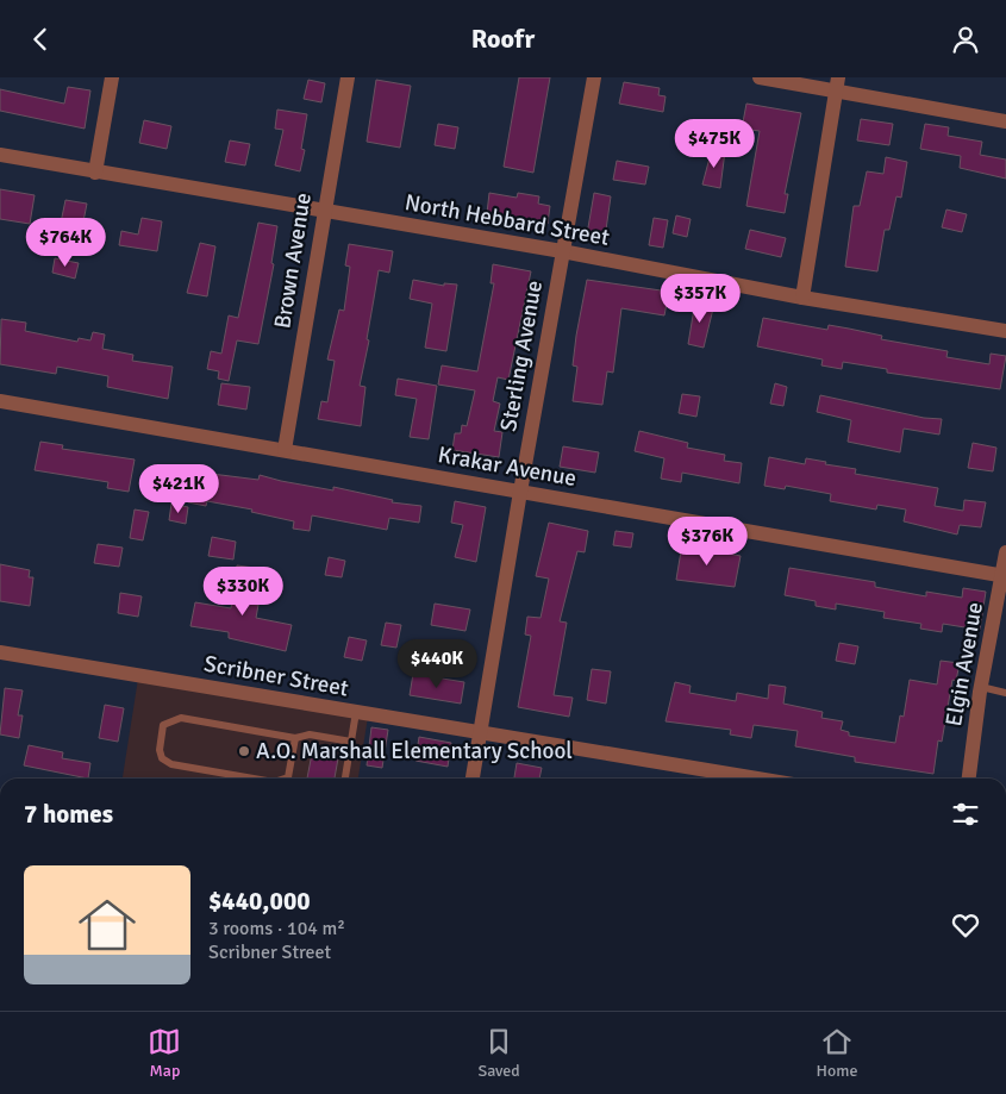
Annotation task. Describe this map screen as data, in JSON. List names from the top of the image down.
{
  "streets": {
    "street": [
      "North Hebbard Street",
      "Brown Avenue",
      "Sterling Avenue",
      "Krakar Avenue",
      "Elgin Avenue",
      "Scribner Street"
    ]
  },
  "crossings": [
    ["North Hebbard Street", "Brown Avenue"],
    ["North Hebbard Street", "Sterling Avenue"],
    ["Brown Avenue", "Krakar Avenue"],
    ["Sterling Avenue", "Krakar Avenue"],
    ["Sterling Avenue", "Scribner Street"],
    ["Krakar Avenue", "Elgin Avenue"]
  ],
  "places": ["A.O. Marshall Elementary School"],
  "page": {
    "header": "Roofr",
    "price": [
      "$475K",
      "$764K",
      "$357K",
      "$421K",
      "$376K",
      "$330K",
      "$440K"
    ],
    "heading": "7 homes",
    "list": [
      {
        "name": "$440,000",
        "note": "3 rooms · 104 m² · Scribner Street"
      }
    ],
    "tabs": ["Map", "Saved", "Home"]
  }
}
